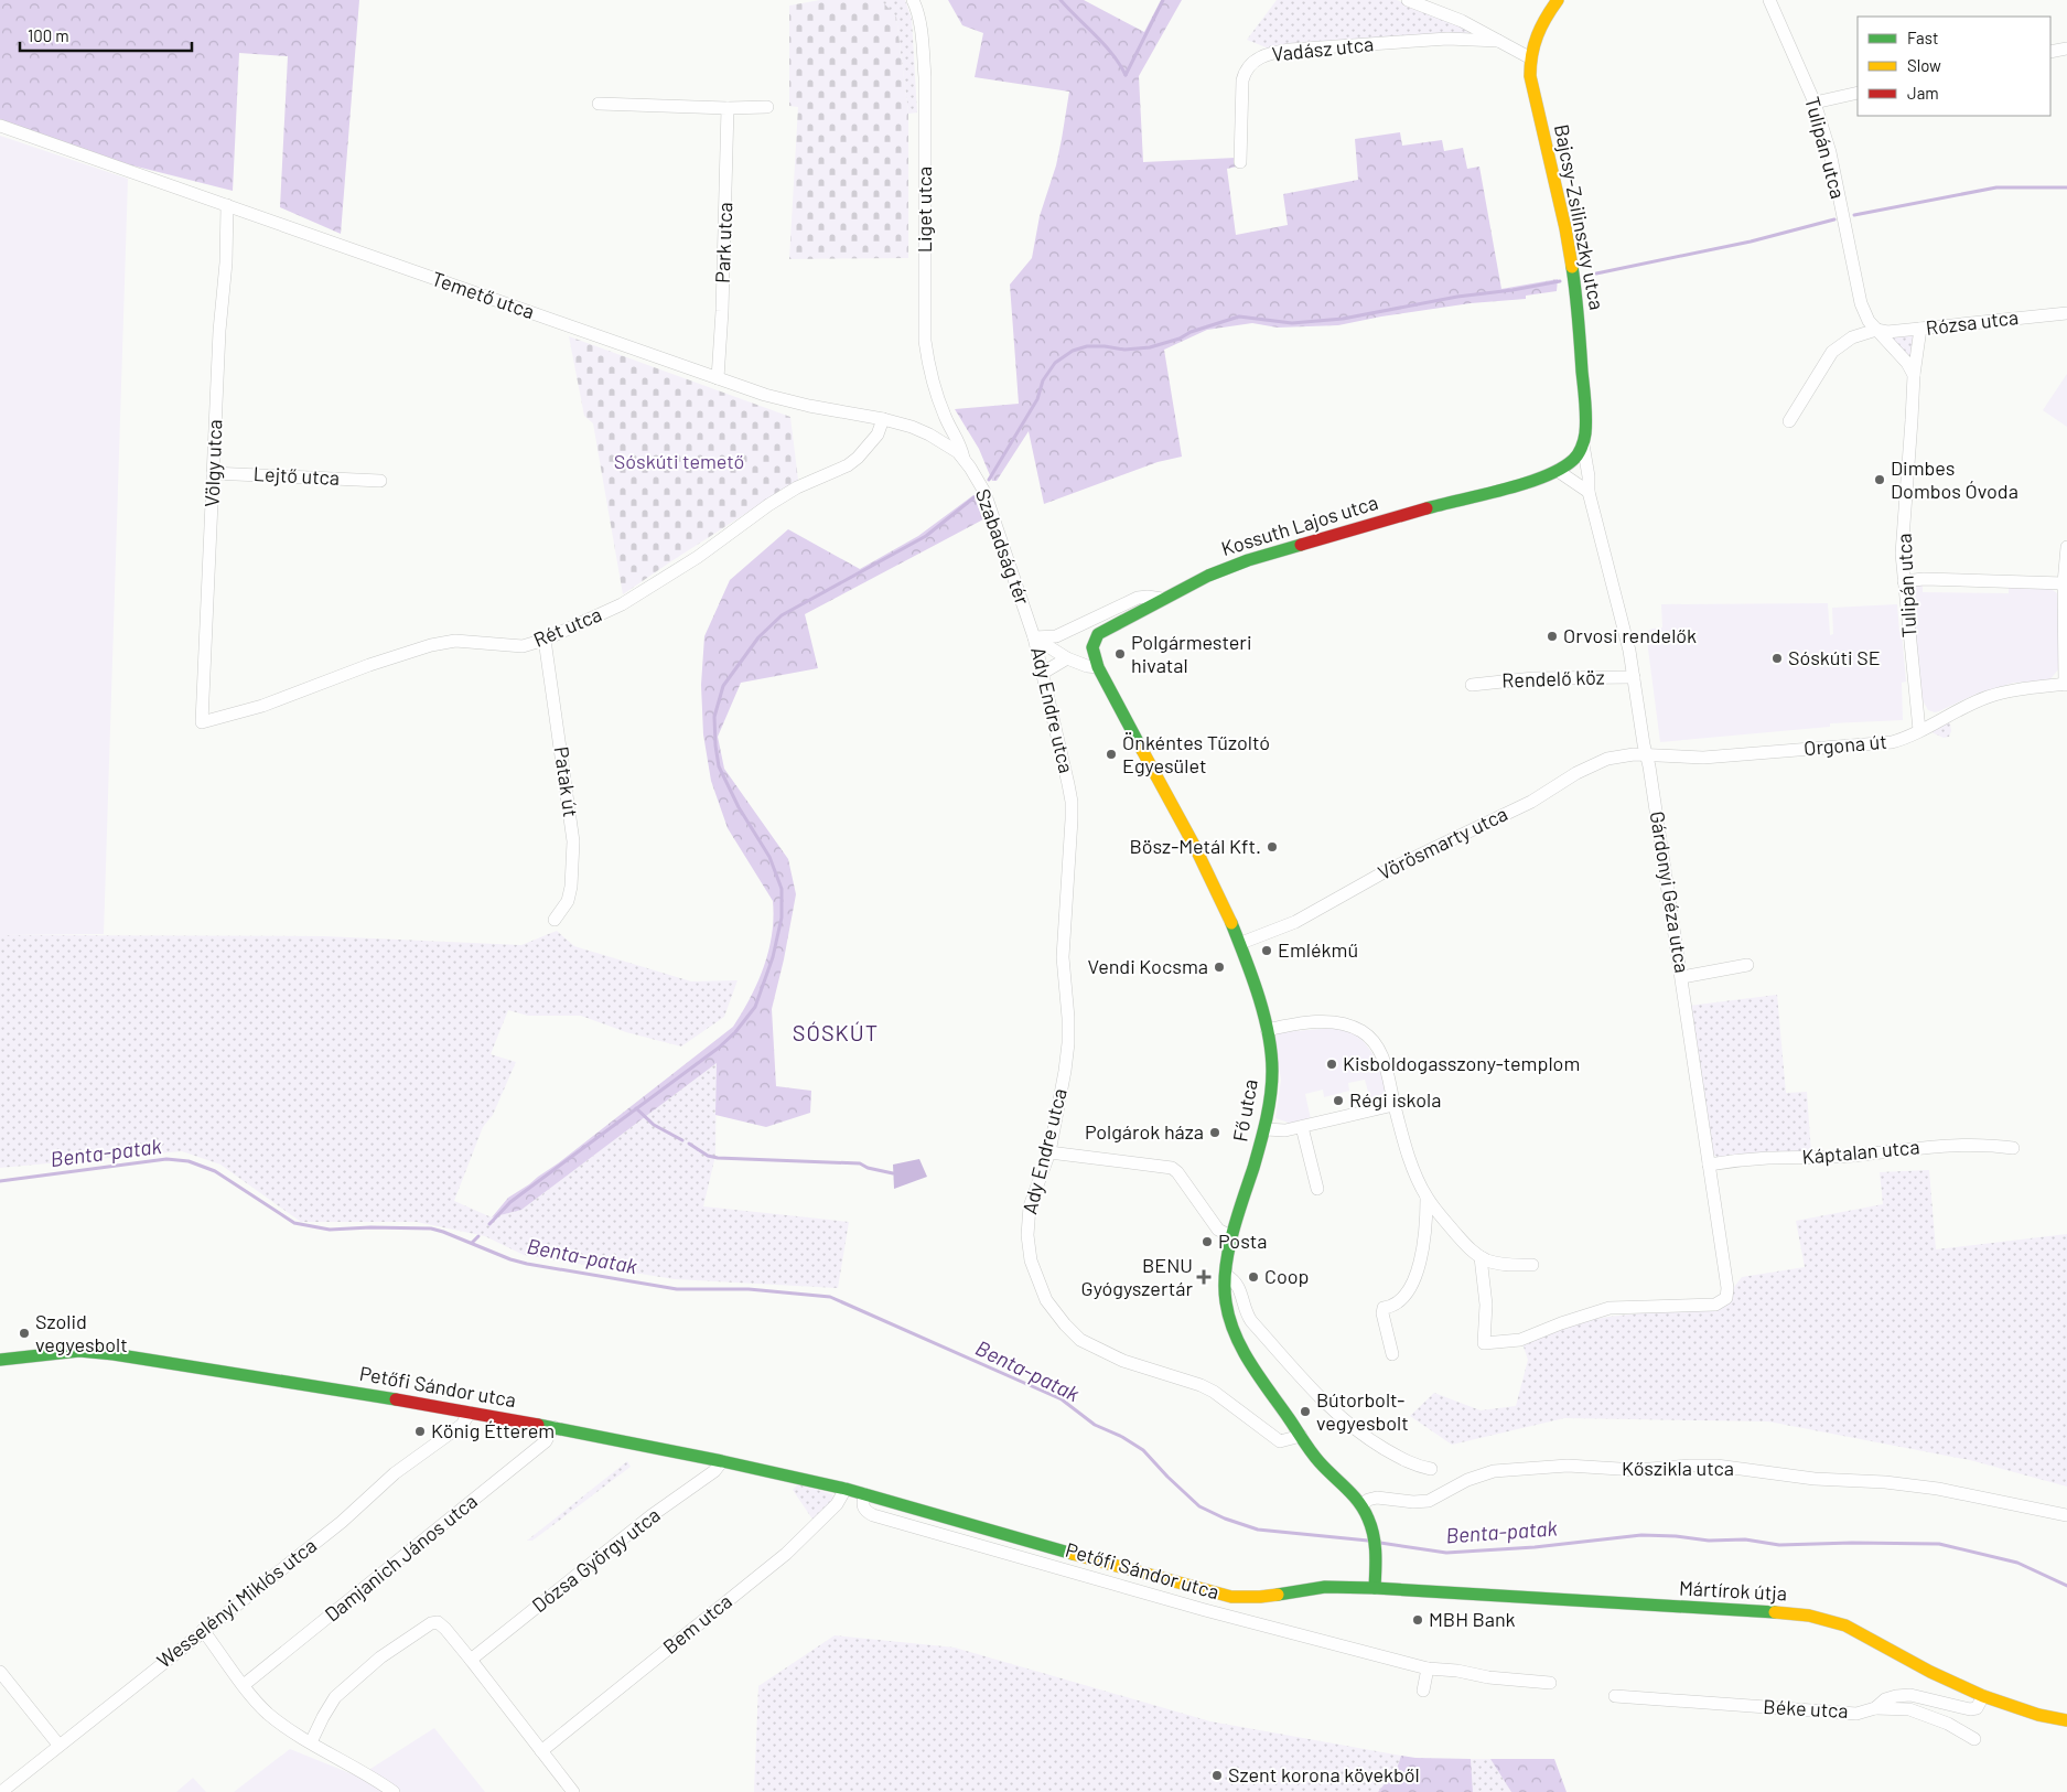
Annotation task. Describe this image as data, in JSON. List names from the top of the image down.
{
  "streets": {
    "main road": [
      "Bajcsy-Zsilinszky utca",
      "Kossuth Lajos utca",
      "Fő utca",
      "Petőfi Sándor utca",
      "Mártírok útja"
    ],
    "street": [
      "Vadász utca",
      "Tulipán utca",
      "Liget utca",
      "Park utca",
      "Temető utca",
      "Rózsa utca",
      "Völgy utca",
      "Lejtő utca",
      "Szabadság tér",
      "Rét utca",
      "Rendelő köz",
      "Ady Endre utca",
      "Orgona út",
      "Patak út",
      "Vörösmarty utca",
      "Gárdonyi Géza utca",
      "Káptalan utca",
      "Kőszikla utca",
      "Damjanich János utca",
      "Dózsa György utca",
      "Wesselényi Miklós utca",
      "Bem utca",
      "Béke utca"
    ]
  },
  "crossings": [
    ["Vadász utca", "Bajcsy-Zsilinszky utca"],
    ["Tulipán utca", "Rózsa utca"],
    ["Tulipán utca", "Orgona út"],
    ["Liget utca", "Temető utca"],
    ["Liget utca", "Szabadság tér"],
    ["Bajcsy-Zsilinszky utca", "Gárdonyi Géza utca"],
    ["Park utca", "Temető utca"],
    ["Temető utca", "Völgy utca"],
    ["Temető utca", "Szabadság tér"],
    ["Temető utca", "Rét utca"],
    ["Völgy utca", "Lejtő utca"],
    ["Völgy utca", "Rét utca"],
    ["Kossuth Lajos utca", "Fő utca"],
    ["Szabadság tér", "Ady Endre utca"],
    ["Rét utca", "Patak út"],
    ["Rendelő köz", "Gárdonyi Géza utca"],
    ["Ady Endre utca", "Fő utca"],
    ["Orgona út", "Vörösmarty utca"],
    ["Orgona út", "Gárdonyi Géza utca"],
    ["Vörösmarty utca", "Gárdonyi Géza utca"],
    ["Vörösmarty utca", "Fő utca"],
    ["Gárdonyi Géza utca", "Káptalan utca"],
    ["Fő utca", "Kőszikla utca"],
    ["Petőfi Sándor utca", "Damjanich János utca"],
    ["Petőfi Sándor utca", "Dózsa György utca"],
    ["Petőfi Sándor utca", "Mártírok útja"],
    ["Petőfi Sándor utca", "Wesselényi Miklós utca"],
    ["Petőfi Sándor utca", "Bem utca"],
    ["Mártírok útja", "Béke utca"]
  ],
  "districts": ["SÓSKÚT"],
  "water": ["Benta-patak"],
  "parks": ["Sóskúti temető"],
  "places": {
    "other": [
      "Dimbes Dombos Óvoda",
      "Orvosi rendelők",
      "Polgármesteri hivatal",
      "Sóskúti SE",
      "Önkéntes Tűzoltó Egyesület",
      "Bösz-Metál Kft.",
      "Emlékmű",
      "Vendi Kocsma",
      "Kisboldogasszony-templom",
      "Régi iskola",
      "Polgárok háza",
      "Posta",
      "Coop",
      "Szolid vegyesbolt",
      "Bútorbolt- vegyesbolt",
      "König Étterem",
      "MBH Bank",
      "Szent korona kövekből"
    ],
    "health": ["BENU Gyógyszertár"]
  },
  "legend": ["Fast", "Slow", "Jam"],
  "scale_bar": "100 m"
}
